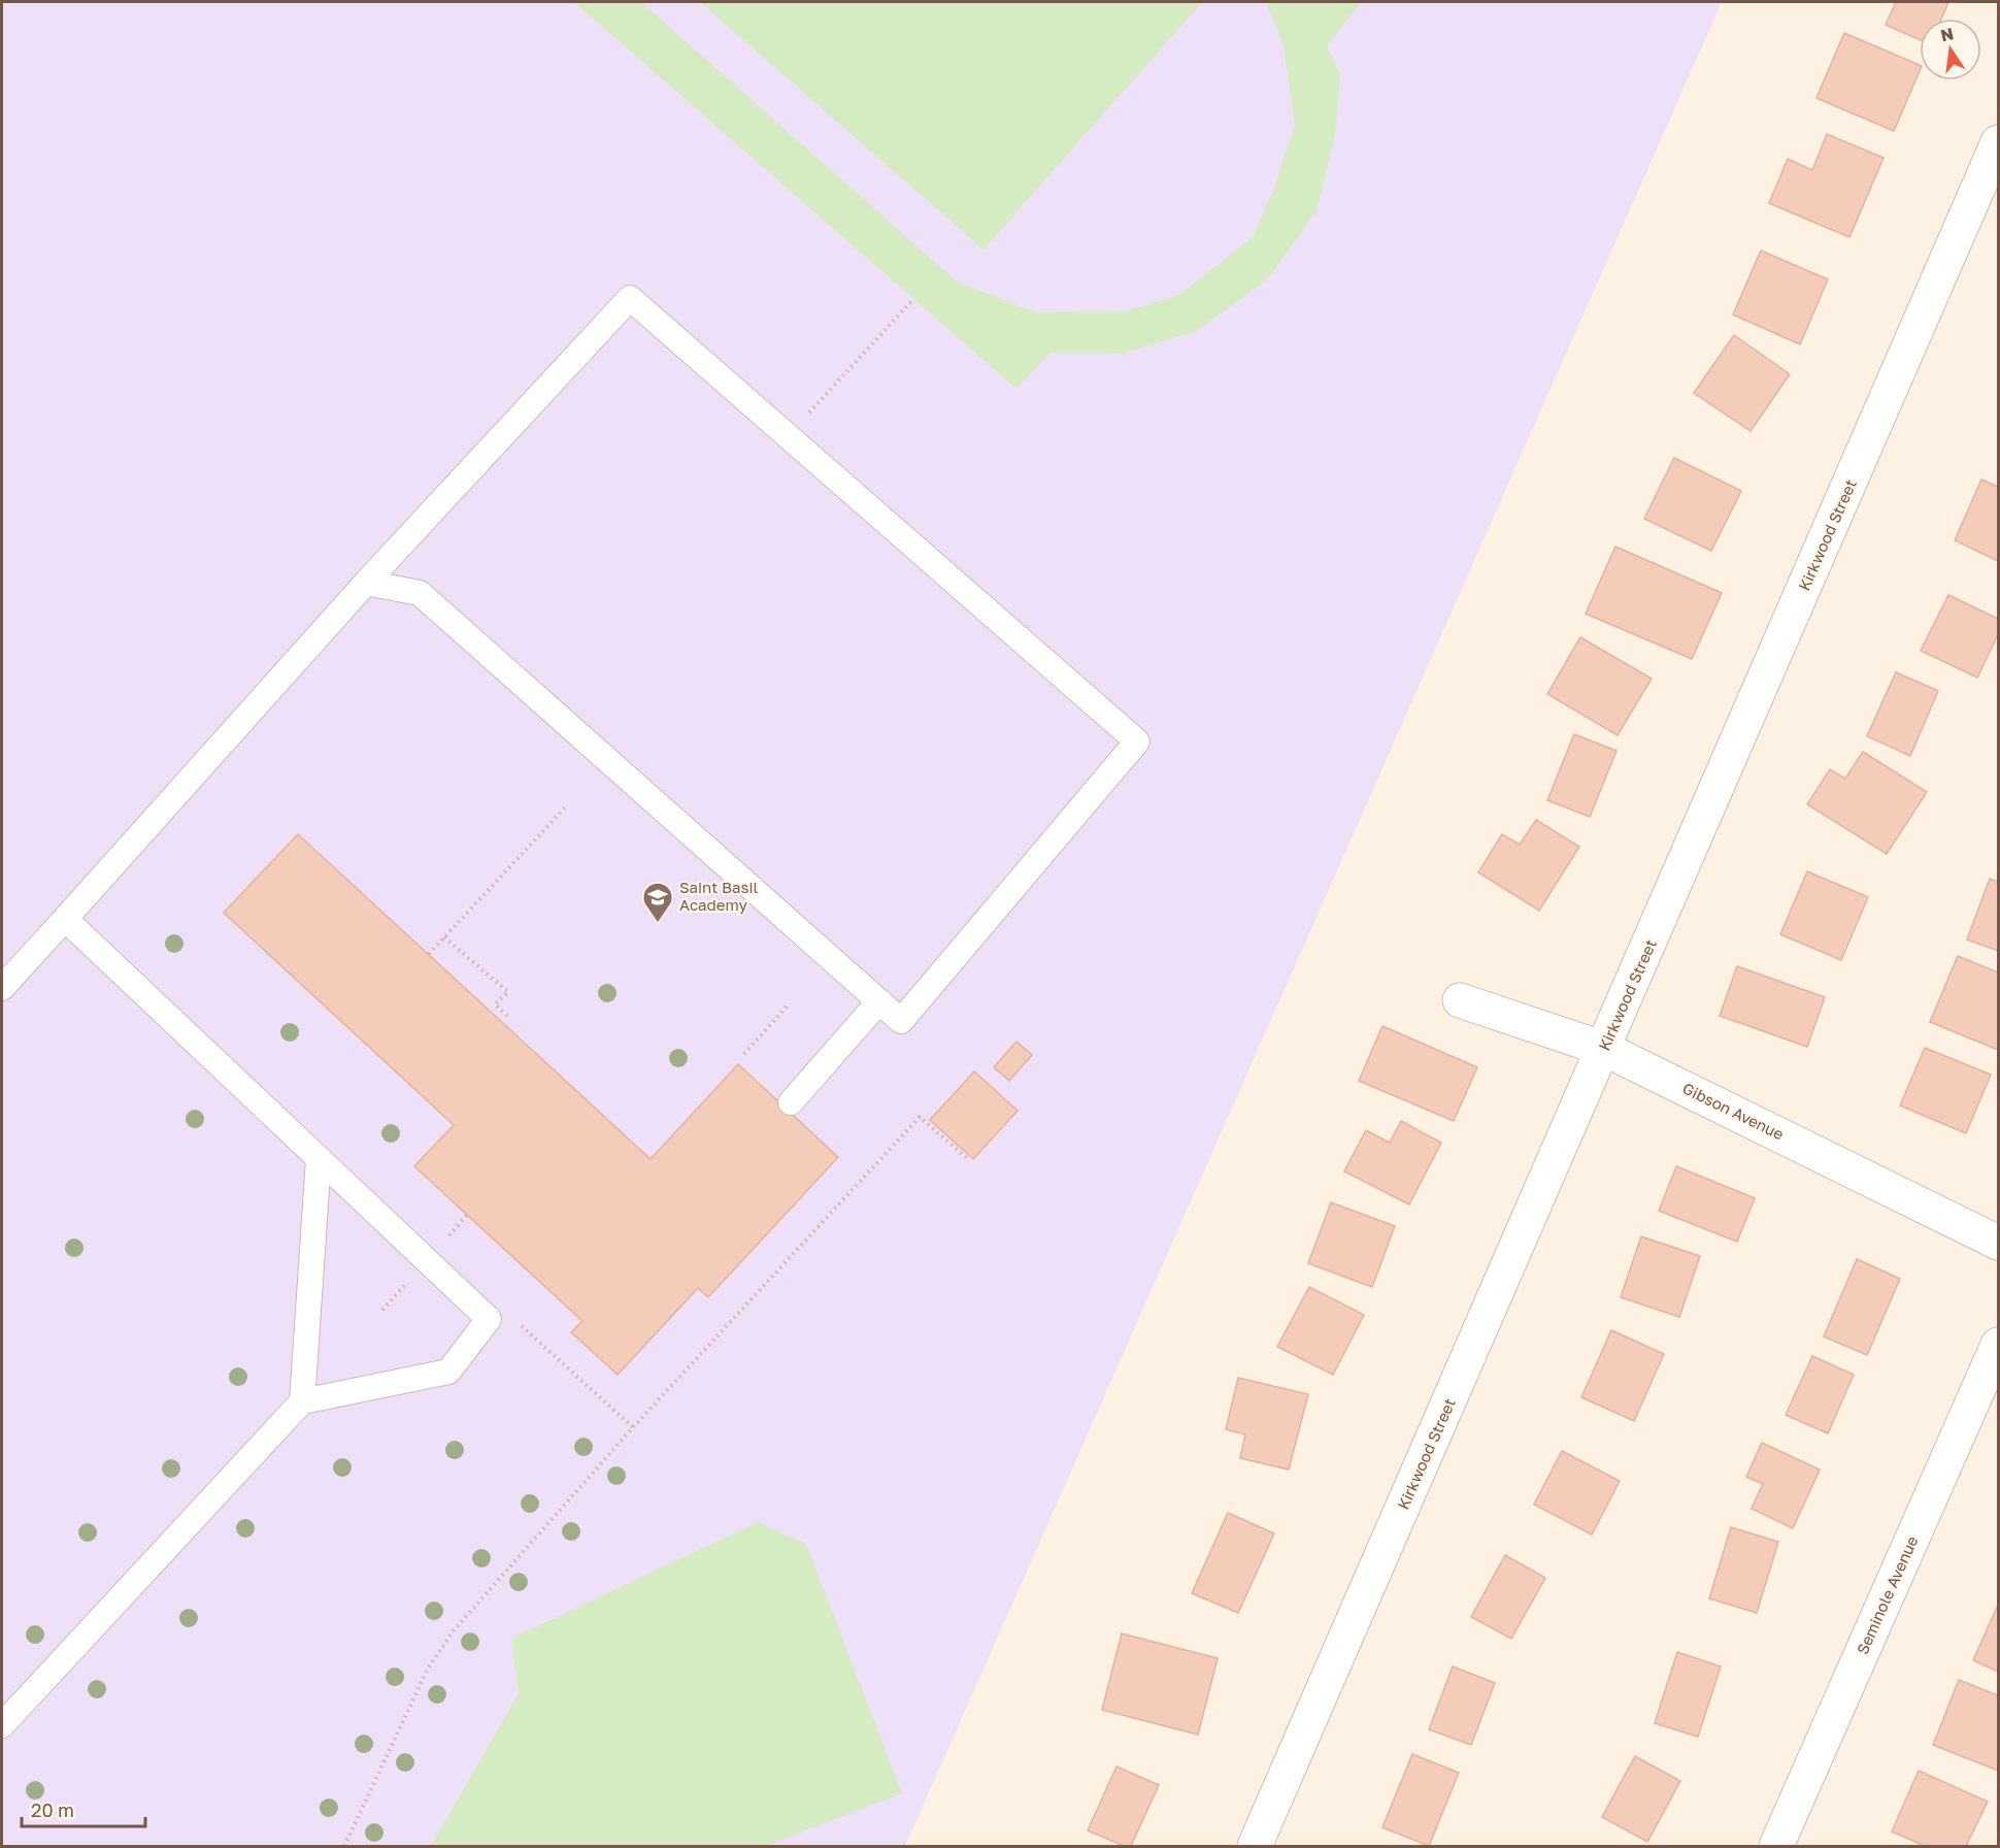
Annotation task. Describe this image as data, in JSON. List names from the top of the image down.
{
  "streets": {
    "street": ["Kirkwood Street", "Gibson Avenue", "Seminole Avenue"]
  },
  "crossings": [
    ["Kirkwood Street", "Gibson Avenue"]
  ],
  "places": {
    "school or university": ["Saint Basil Academy"]
  },
  "scale_bar": "20 m",
  "north": "top"
}
